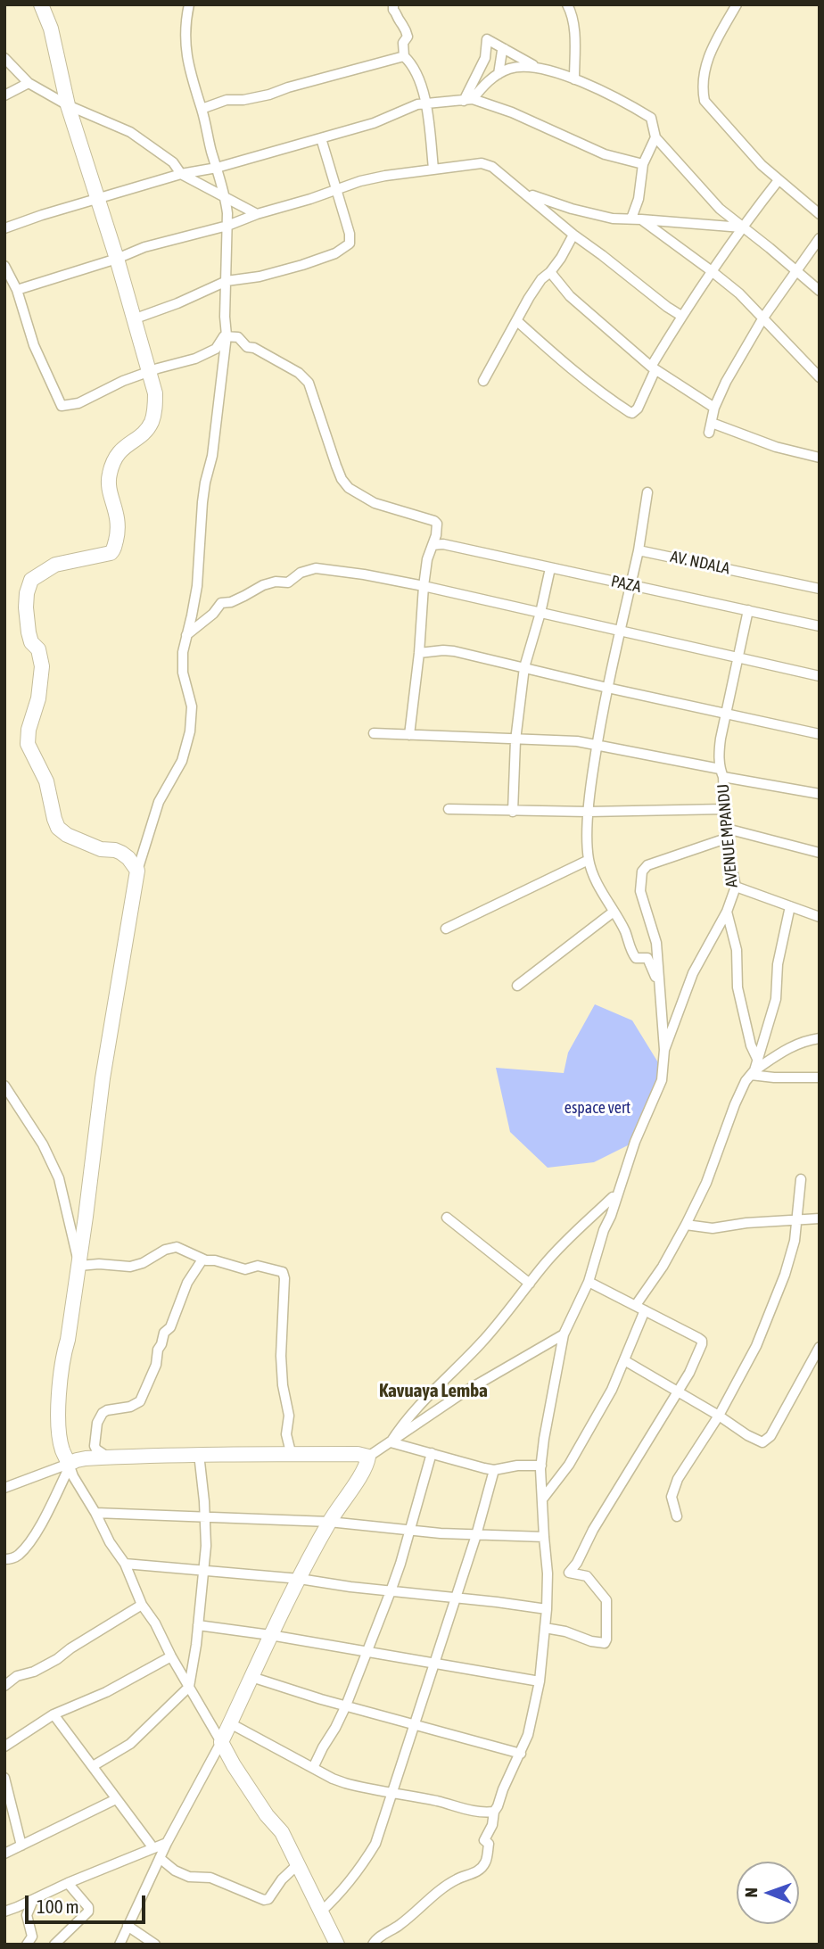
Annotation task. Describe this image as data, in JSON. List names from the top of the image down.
{
  "streets": {
    "street": ["AV. NDALA", "PAZA", "AVENUE MPANDU"]
  },
  "crossings": [
    ["PAZA", "AVENUE MPANDU"]
  ],
  "districts": ["Kavuaya Lemba"],
  "parks": ["espace vert"],
  "scale_bar": "100 m",
  "north": "left"
}
